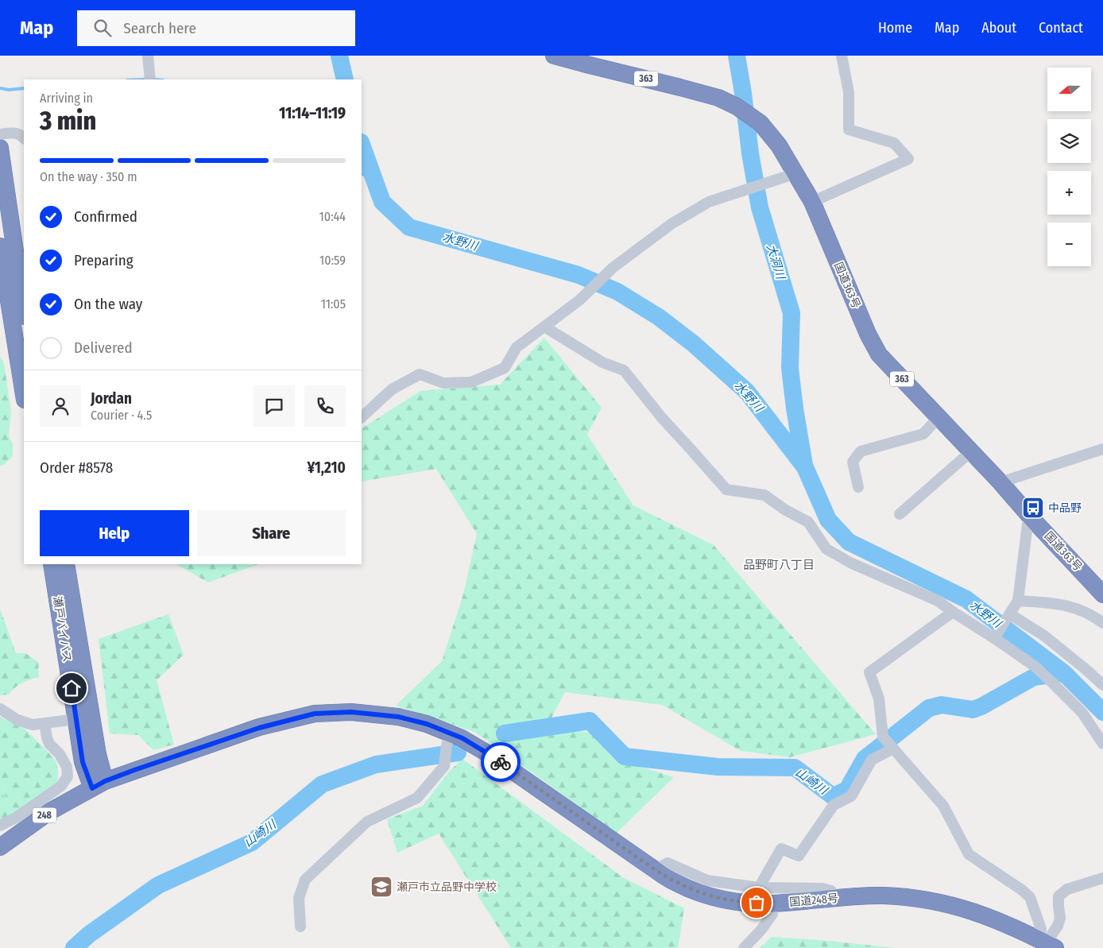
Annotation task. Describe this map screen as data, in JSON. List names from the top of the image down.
{
  "streets": {
    "highway": [
      "363",
      "国道363号",
      "瀬戸バイパス",
      "248",
      "国道248号"
    ]
  },
  "crossings": [
    ["瀬戸バイパス", "国道248号"]
  ],
  "districts": ["品野町八丁目"],
  "water": ["水野川", "大洞川", "山崎川"],
  "places": {
    "bus stop": ["中品野"],
    "school or university": ["瀬戸市立品野中学校"]
  },
  "north": "left",
  "page": {
    "header": "Map",
    "search": "Search here",
    "nav": [
      "Home",
      "Map",
      "About",
      "Contact"
    ],
    "map_buttons": ["+", "−"],
    "heading": ["3 min", "Arriving in", "11:14–11:19"],
    "panel": [
      "Jordan",
      "Courier · 4.5",
      "Order #8578",
      "¥1,210"
    ],
    "bar": "On the way · 350 m",
    "list": [
      ["Confirmed", "10:44"],
      ["Preparing", "10:59"],
      ["On the way", "11:05"],
      "Delivered"
    ],
    "buttons": ["Help", "Share"]
  }
}
